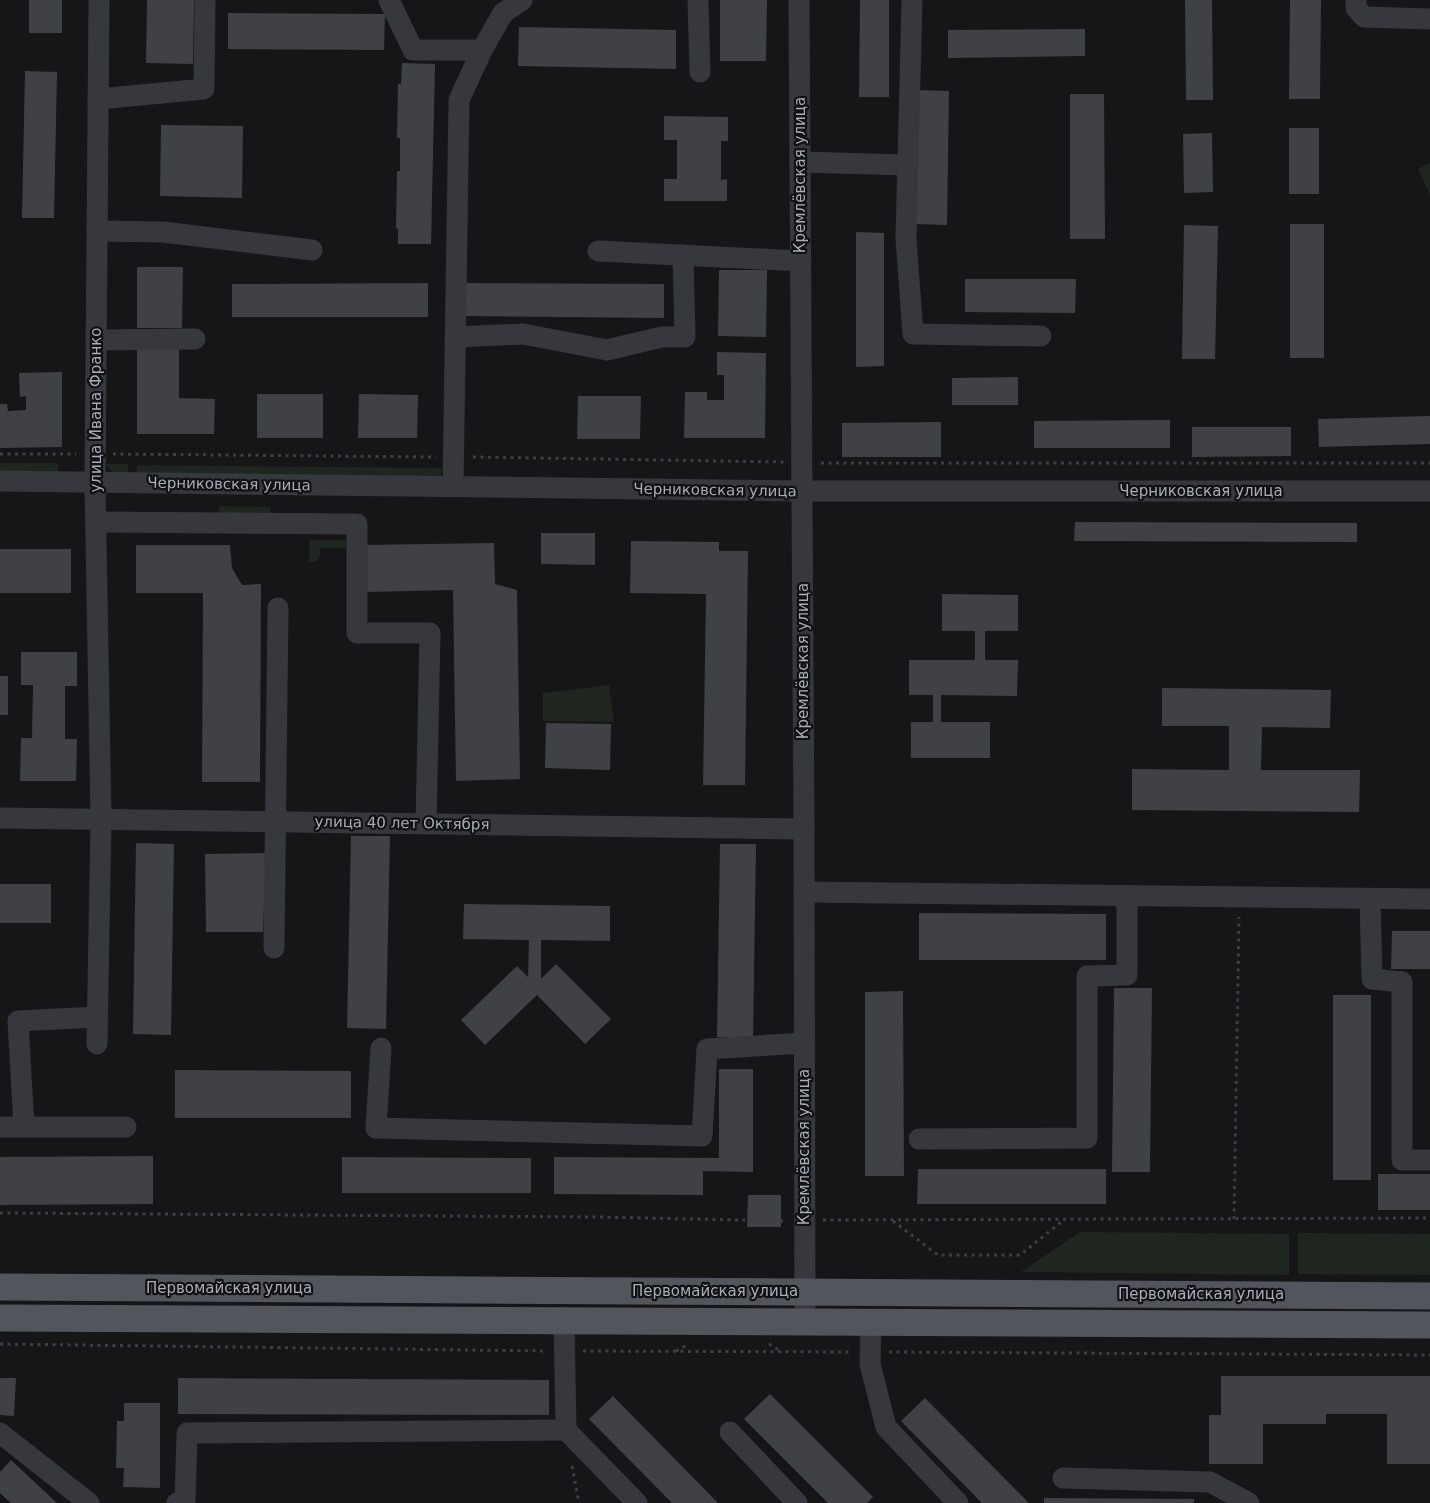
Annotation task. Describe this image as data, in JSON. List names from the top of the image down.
{
  "streets": {
    "main road": ["Первомайская улица"],
    "street": [
      "Кремлёвская улица",
      "улица Ивана Франко",
      "Черниковская улица",
      "улица 40 лет Октября"
    ]
  },
  "crossings": [
    ["Кремлёвская улица", "Черниковская улица"],
    ["Кремлёвская улица", "улица 40 лет Октября"],
    ["Кремлёвская улица", "Первомайская улица"],
    ["улица Ивана Франко", "Черниковская улица"],
    ["улица Ивана Франко", "улица 40 лет Октября"]
  ]
}
